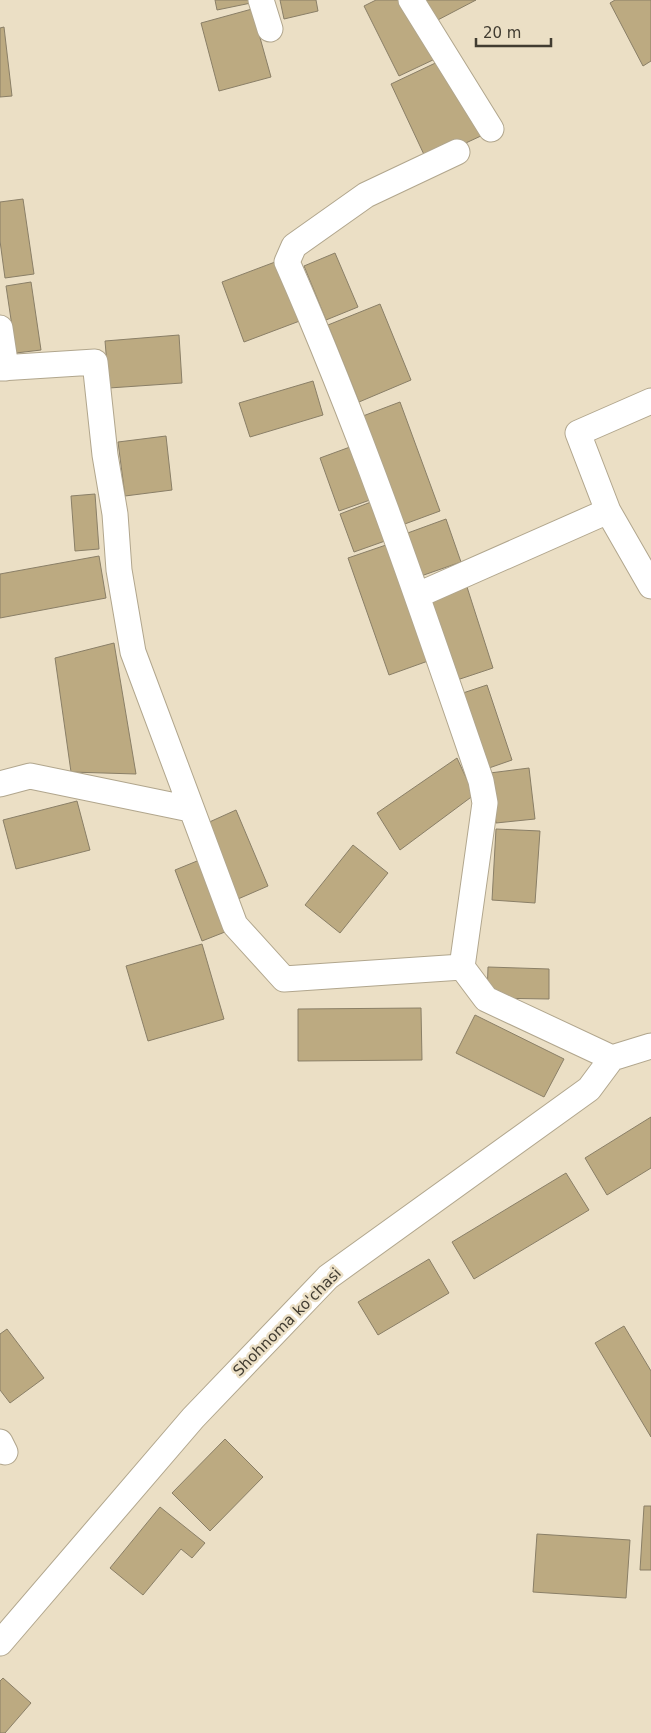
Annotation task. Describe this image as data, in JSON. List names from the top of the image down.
{
  "streets": {
    "street": ["Shohnoma ko'chasi"]
  },
  "scale_bar": "20 m"
}
